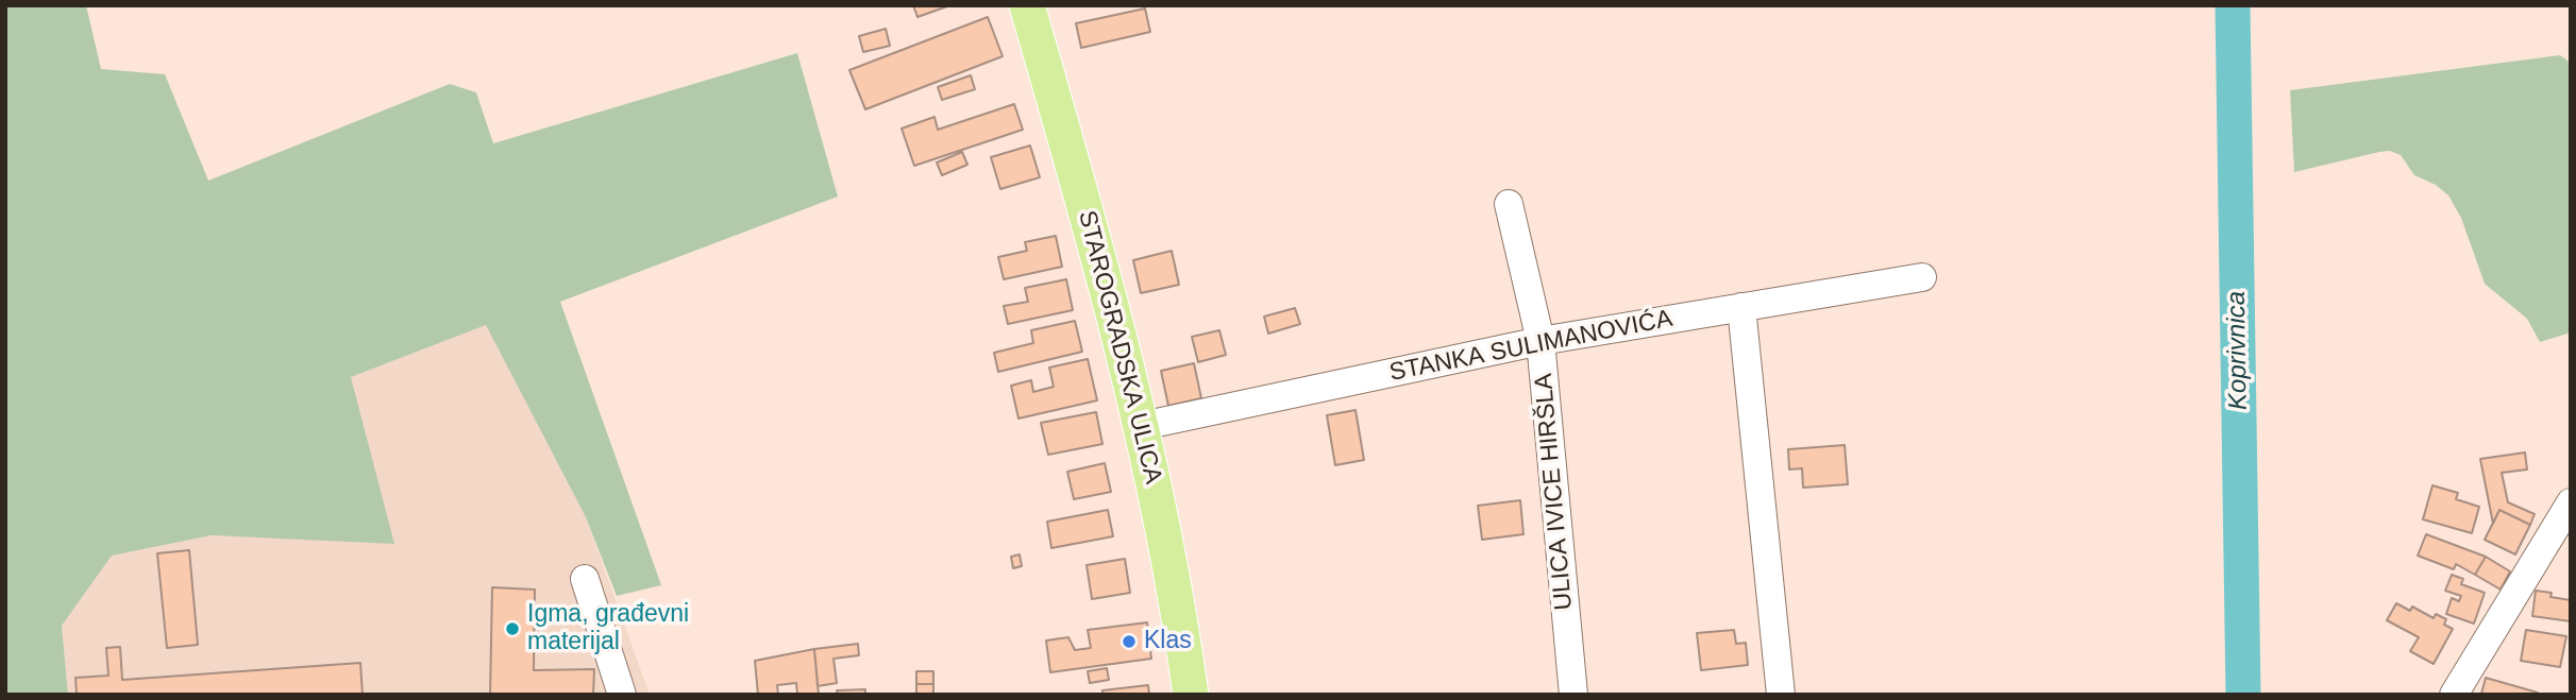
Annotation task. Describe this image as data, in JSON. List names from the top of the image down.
{
  "streets": {
    "main road": ["STAROGRADSKA ULICA"],
    "street": ["STANKA SULIMANOVIĆA", "ULICA IVICE HIRŠLA"]
  },
  "crossings": [
    ["STANKA SULIMANOVIĆA", "STAROGRADSKA ULICA"],
    ["STANKA SULIMANOVIĆA", "ULICA IVICE HIRŠLA"]
  ],
  "water": ["Koprivnica"],
  "places": ["Igma, građevni materijal", "Klas"]
}
